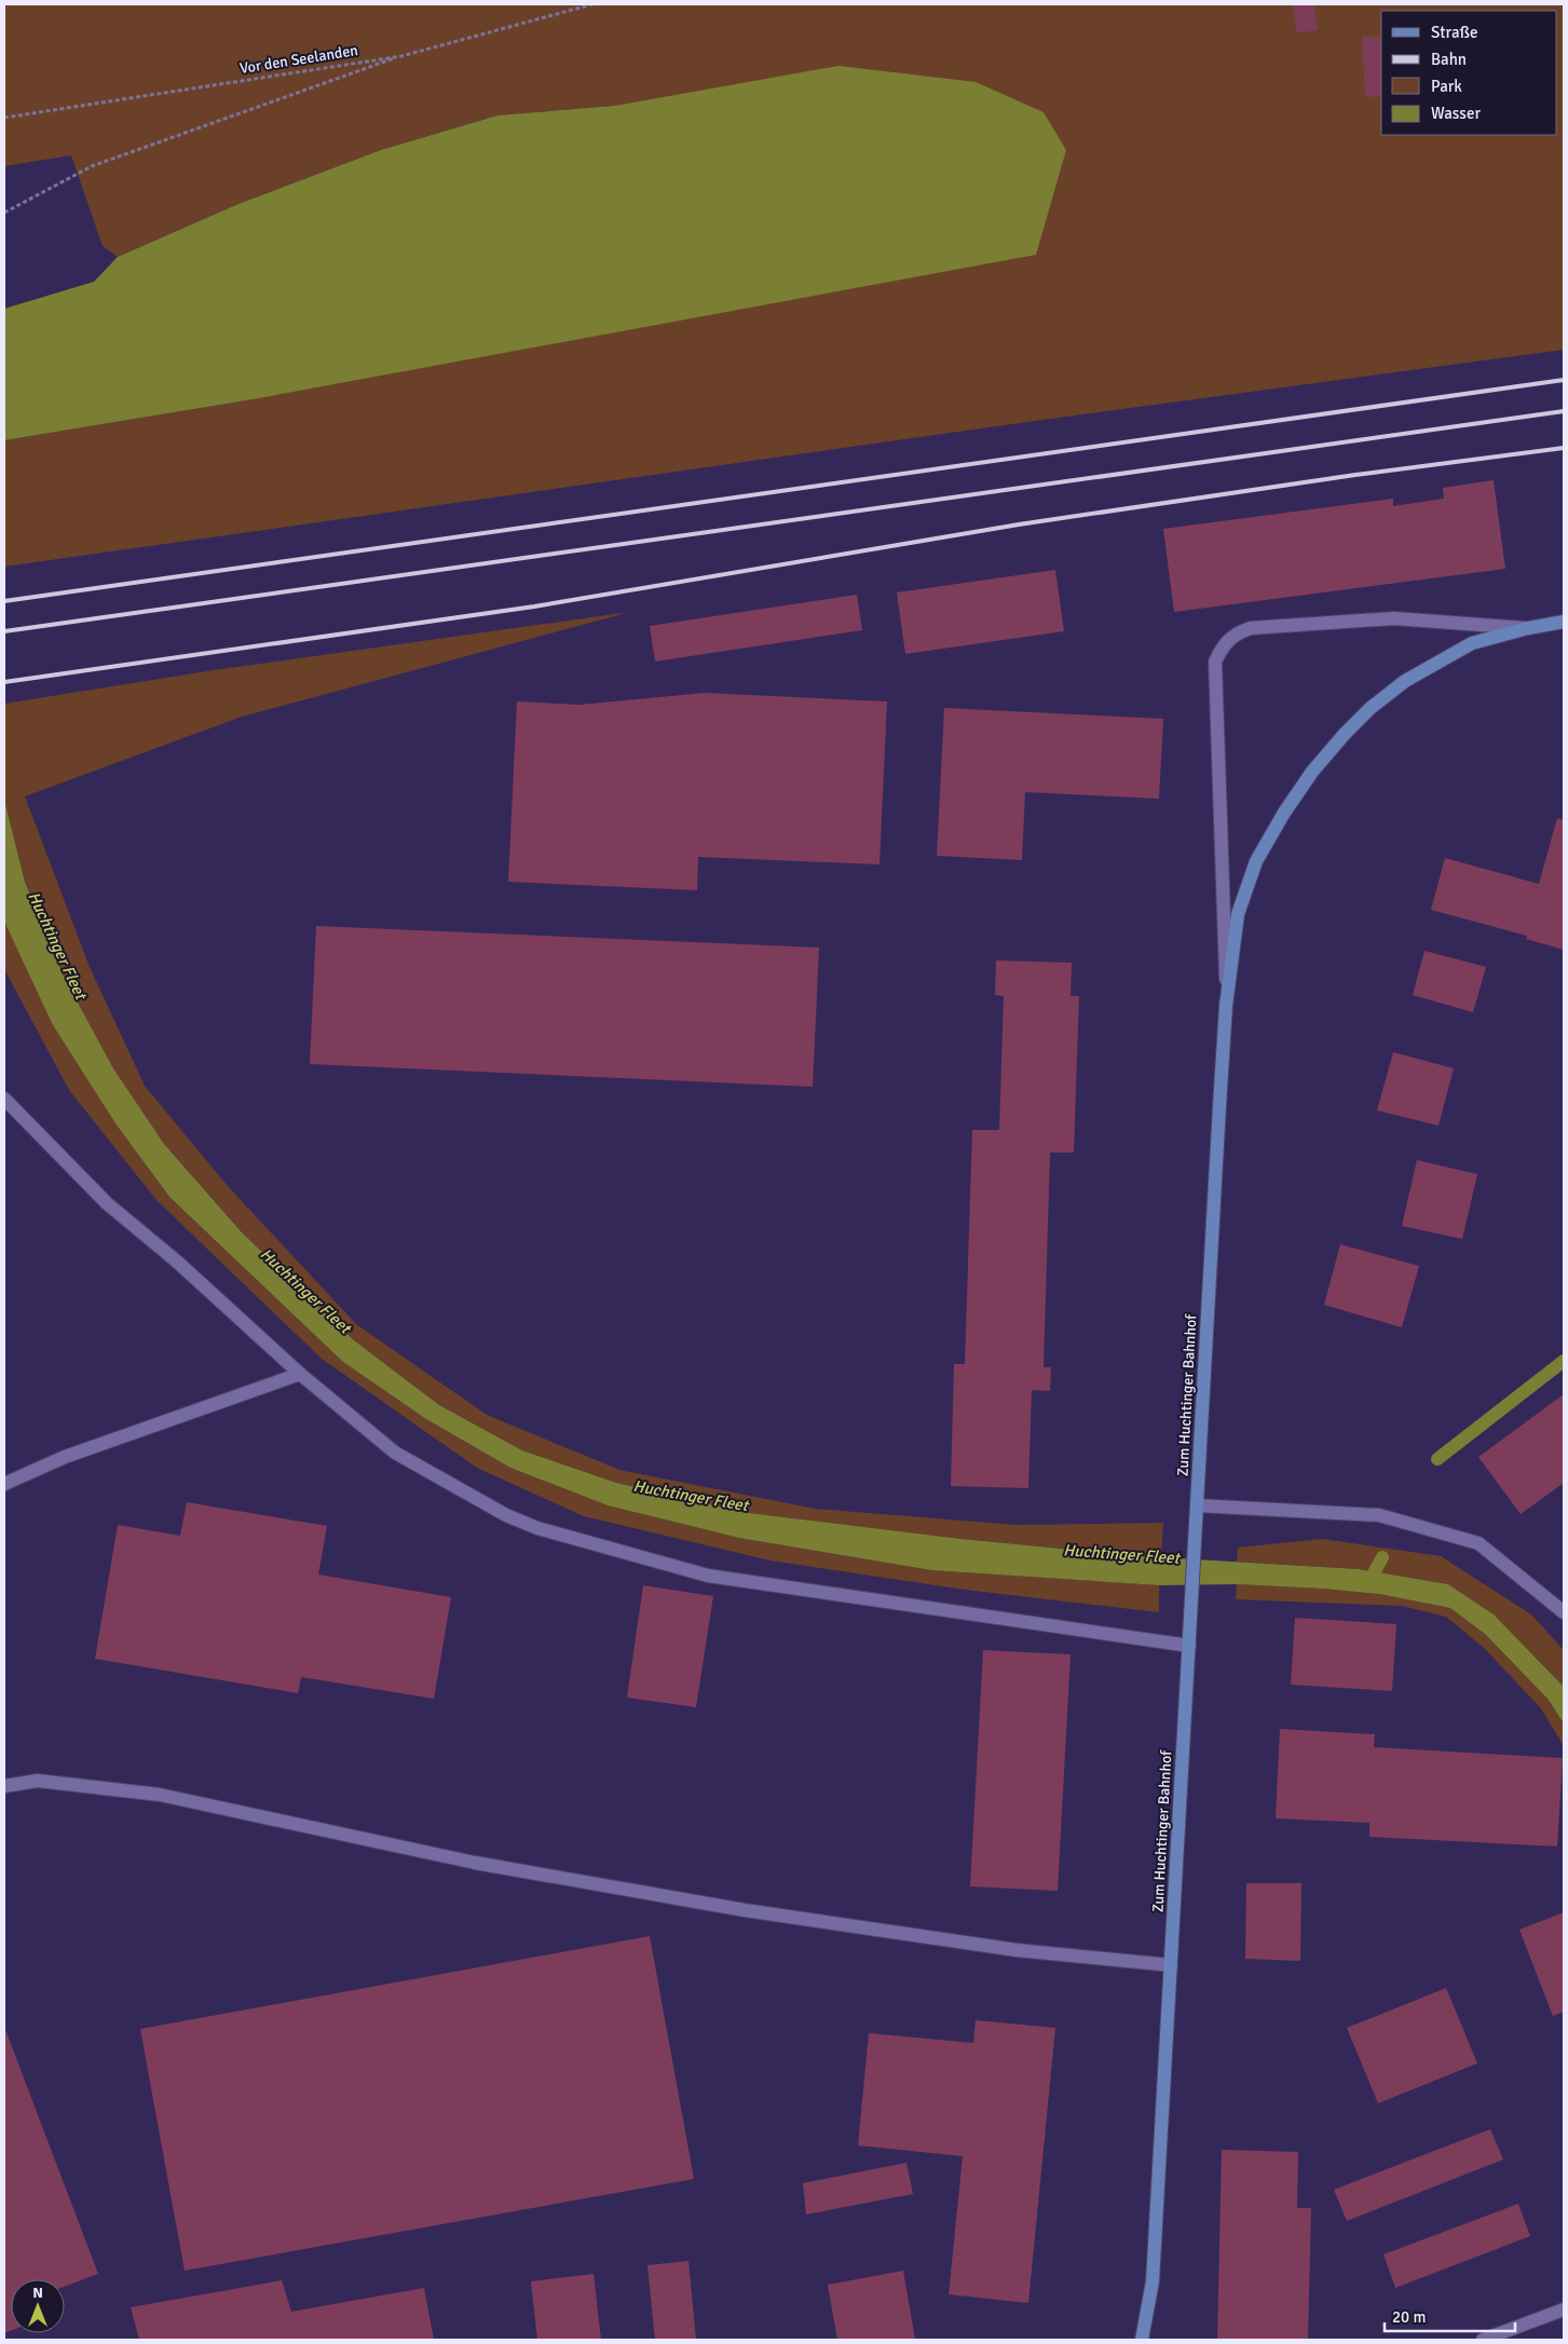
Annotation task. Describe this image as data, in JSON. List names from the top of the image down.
{
  "streets": {
    "street": ["Zum Huchtinger Bahnhof"],
    "path": ["Vor den Seelanden"]
  },
  "water": ["Huchtinger Fleet"],
  "legend": [
    "Straße",
    "Bahn",
    "Park",
    "Wasser"
  ],
  "scale_bar": "20 m",
  "north": "top"
}
